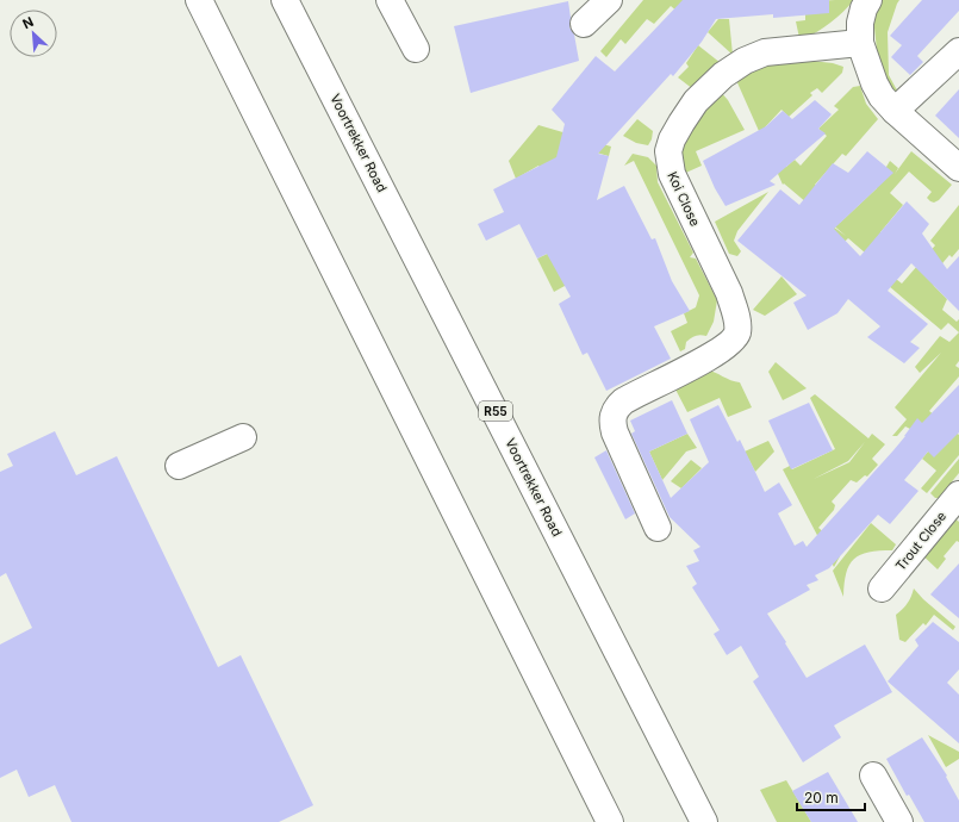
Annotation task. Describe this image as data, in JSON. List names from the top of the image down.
{
  "streets": {
    "main road": [
      "Voortrekker Road",
      "Koi Close",
      "R55",
      "Trout Close"
    ]
  },
  "scale_bar": "20 m",
  "north": "top left"
}
